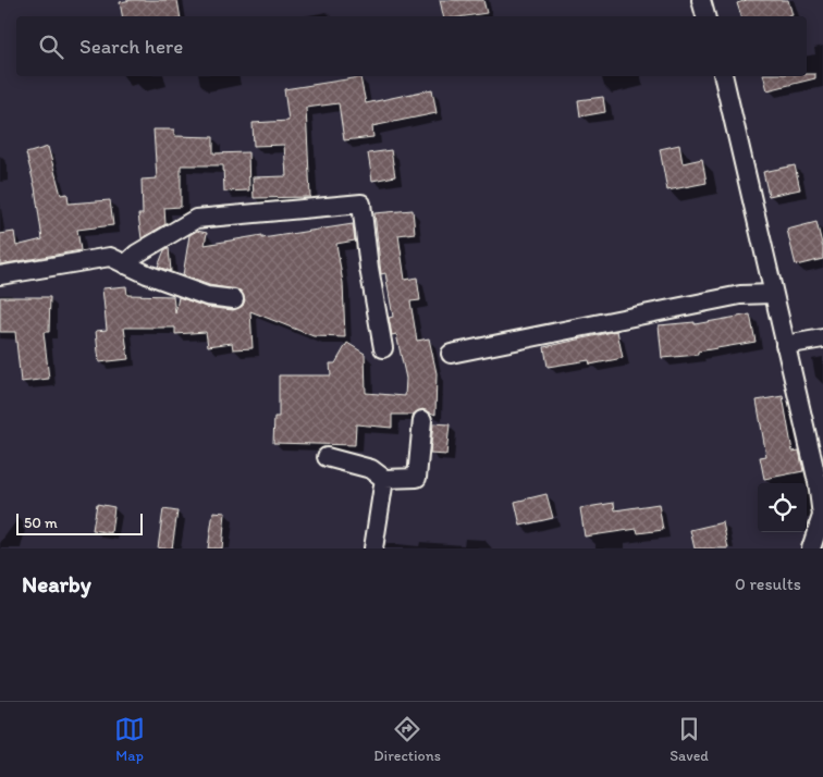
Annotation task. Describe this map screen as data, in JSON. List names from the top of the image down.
{
  "scale_bar": "50 m",
  "page": {
    "search": "Search here",
    "scale": "50 m",
    "heading": ["Nearby", "0 results"],
    "nav": ["Map", "Directions", "Saved"]
  }
}
